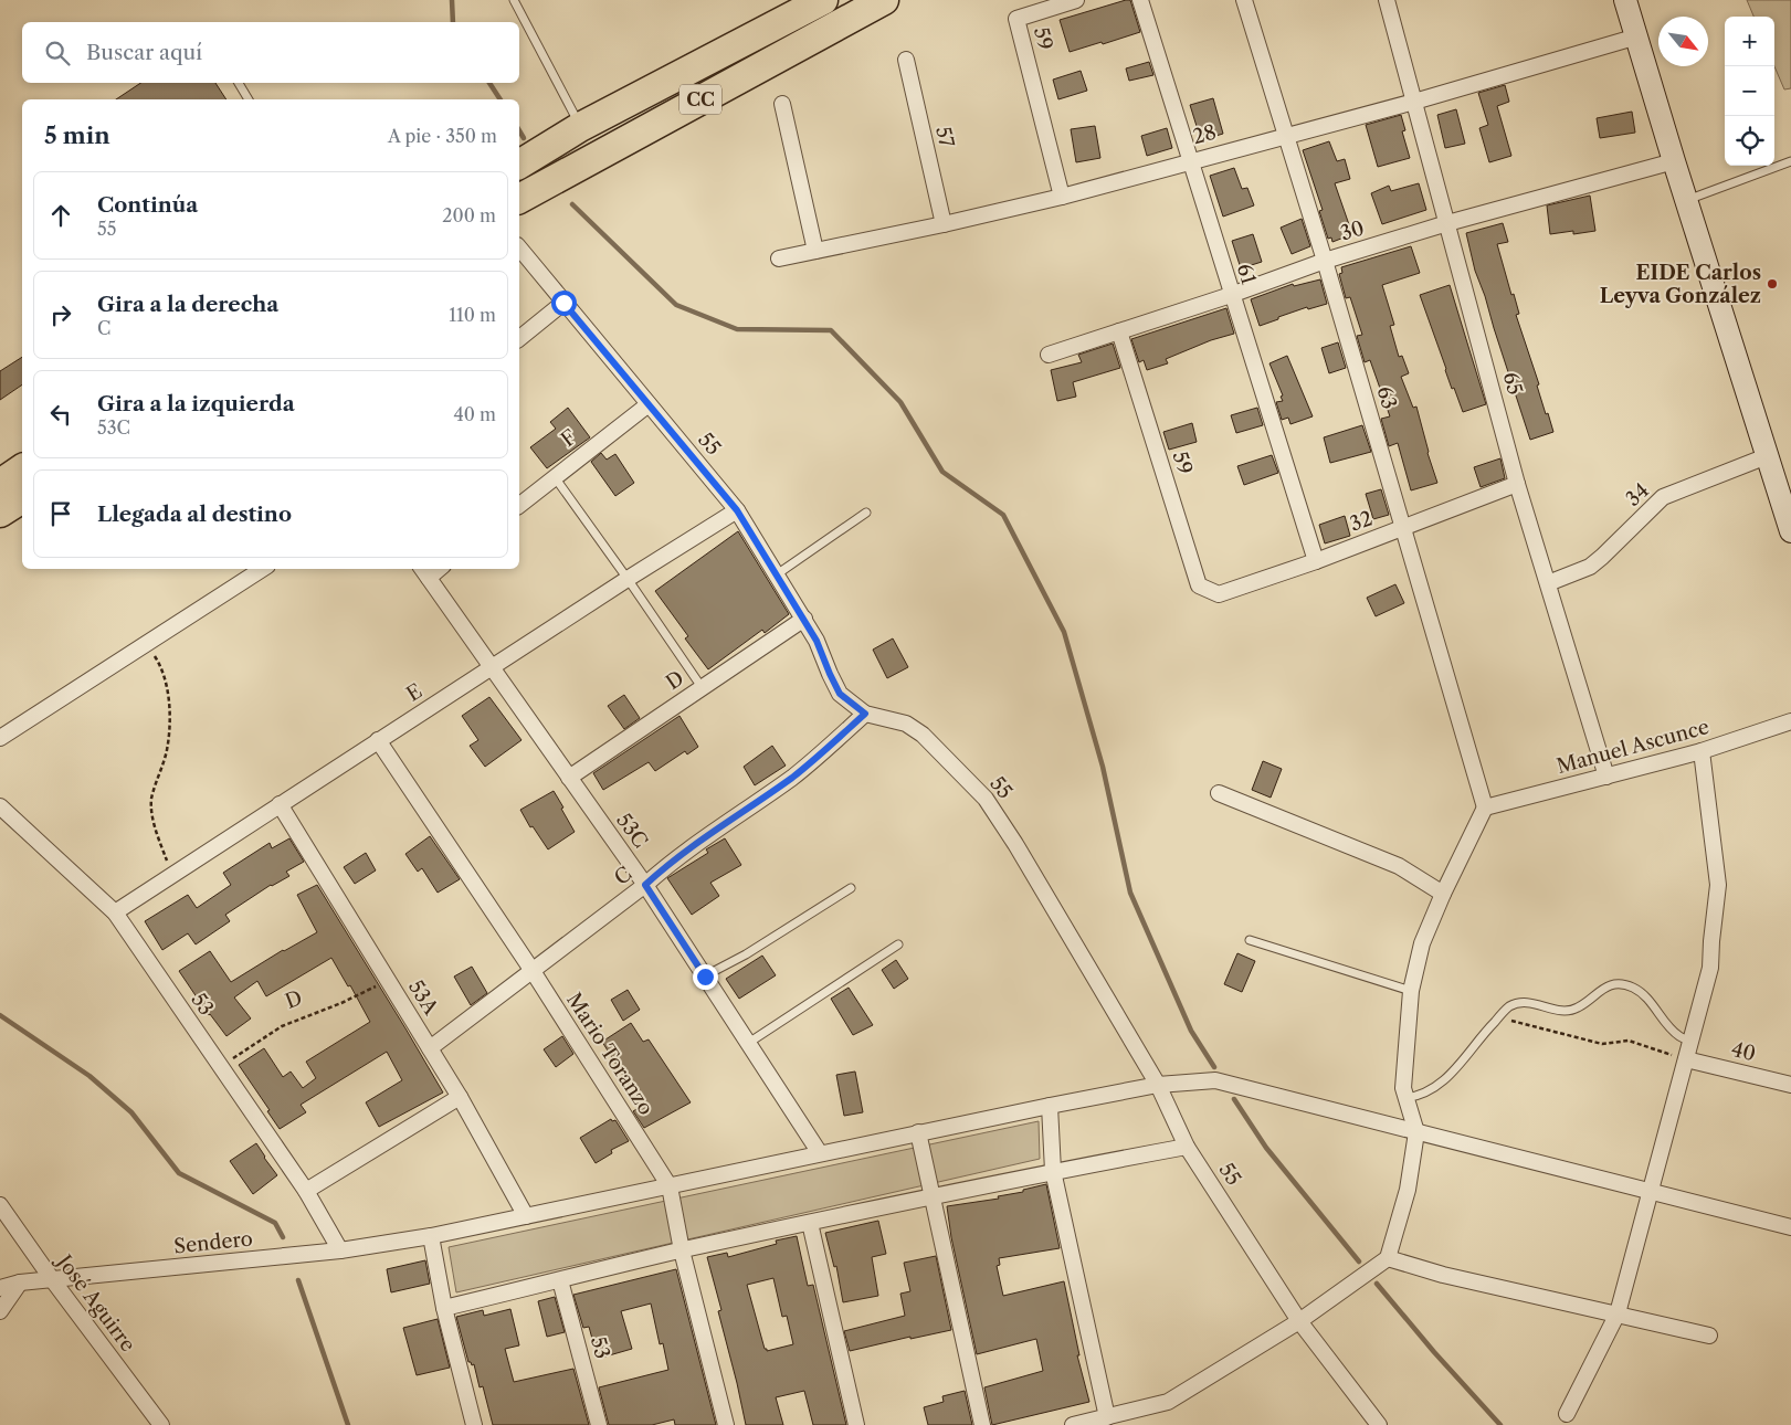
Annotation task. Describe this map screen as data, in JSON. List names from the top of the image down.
{
  "streets": {
    "highway": ["CC"],
    "street": [
      "59",
      "28",
      "57",
      "30",
      "61",
      "65",
      "63",
      "F",
      "55",
      "34",
      "32",
      "D",
      "E",
      "Manuel Ascunce",
      "53C",
      "C",
      "53A",
      "53",
      "40",
      "Mario Toranzo",
      "Sendero",
      "José Aguirre"
    ]
  },
  "crossings": [
    ["59", "28"],
    ["59", "30"],
    ["59", "32"],
    ["28", "57"],
    ["28", "61"],
    ["28", "65"],
    ["28", "63"],
    ["30", "61"],
    ["30", "65"],
    ["30", "63"],
    ["61", "32"],
    ["65", "34"],
    ["65", "32"],
    ["65", "Manuel Ascunce"],
    ["63", "32"],
    ["63", "Manuel Ascunce"],
    ["F", "55"],
    ["55", "D"],
    ["55", "E"],
    ["55", "C"],
    ["55", "Sendero"],
    ["D", "53C"],
    ["D", "53A"],
    ["D", "53"],
    ["E", "53C"],
    ["E", "53A"],
    ["E", "53"],
    ["E", "Mario Toranzo"],
    ["53C", "C"],
    ["53C", "Sendero"],
    ["C", "53A"],
    ["C", "Mario Toranzo"],
    ["53A", "Sendero"],
    ["53", "Sendero"],
    ["Mario Toranzo", "Sendero"],
    ["Sendero", "José Aguirre"]
  ],
  "places": ["EIDE Carlos Leyva González"],
  "north": "bottom right",
  "page": {
    "map_buttons": ["+", "−"],
    "search": "Buscar aquí",
    "heading": ["5 min", "A pie · 350 m"],
    "list": [
      ["Continúa", "55", "200 m"],
      ["Gira a la derecha", "C", "110 m"],
      ["Gira a la izquierda", "53C", "40 m"],
      "Llegada al destino"
    ]
  }
}
